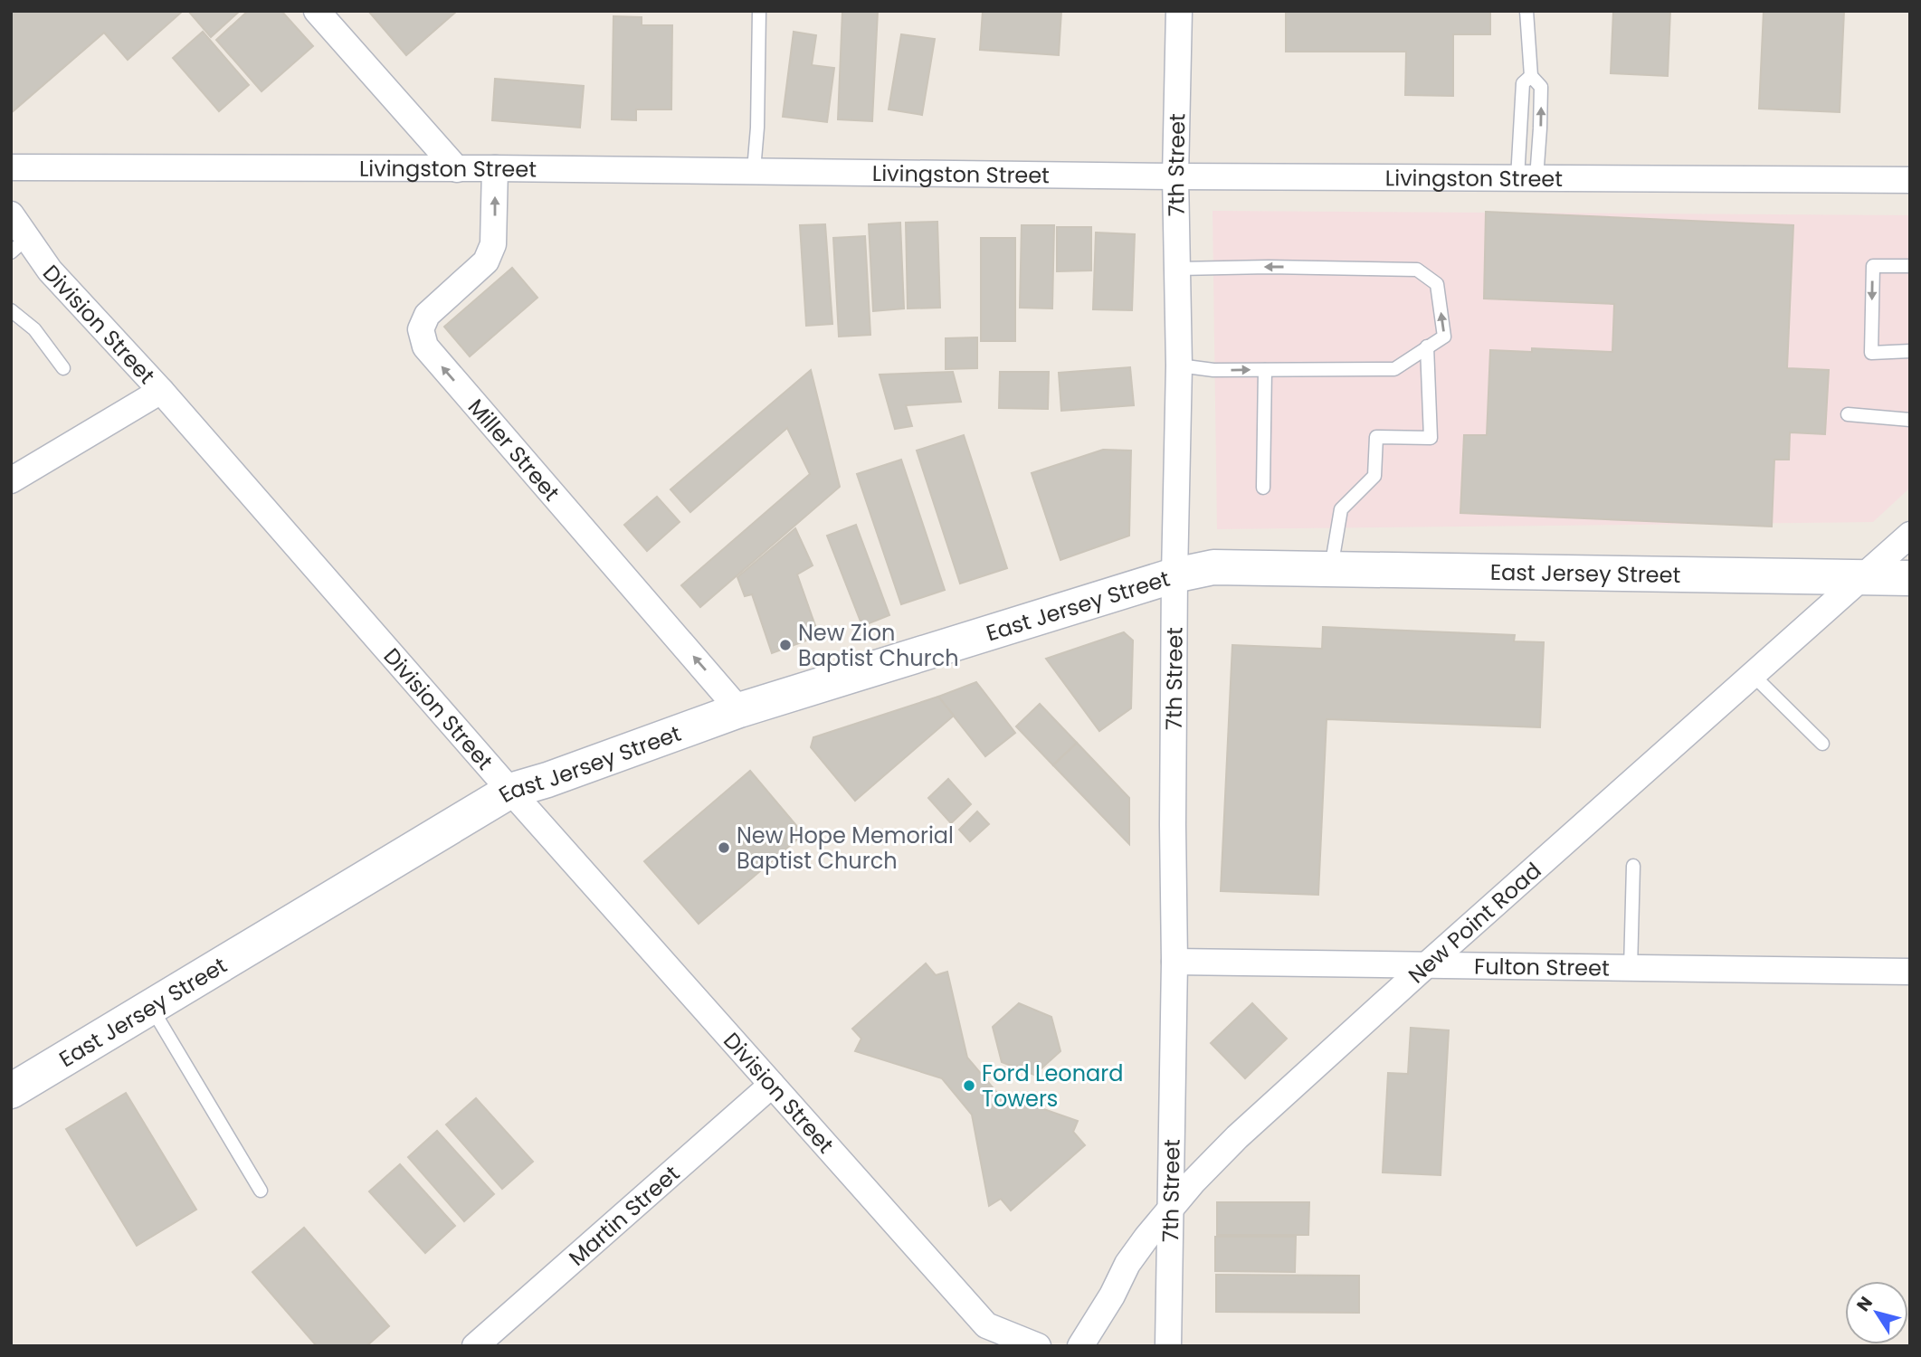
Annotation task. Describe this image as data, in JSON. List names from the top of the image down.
{
  "streets": {
    "street": [
      "7th Street",
      "Livingston Street",
      "Division Street",
      "Miller Street",
      "East Jersey Street",
      "New Point Road",
      "Fulton Street",
      "Martin Street"
    ]
  },
  "crossings": [
    ["7th Street", "Livingston Street"],
    ["7th Street", "East Jersey Street"],
    ["7th Street", "New Point Road"],
    ["7th Street", "Fulton Street"],
    ["Livingston Street", "Miller Street"],
    ["Division Street", "East Jersey Street"],
    ["Division Street", "Martin Street"],
    ["Miller Street", "East Jersey Street"],
    ["East Jersey Street", "New Point Road"],
    ["New Point Road", "Fulton Street"]
  ],
  "one_way": ["Miller Street"],
  "places": ["New Zion Baptist Church", "New Hope Memorial Baptist Church", "Ford Leonard Towers"],
  "north": "top left"
}
